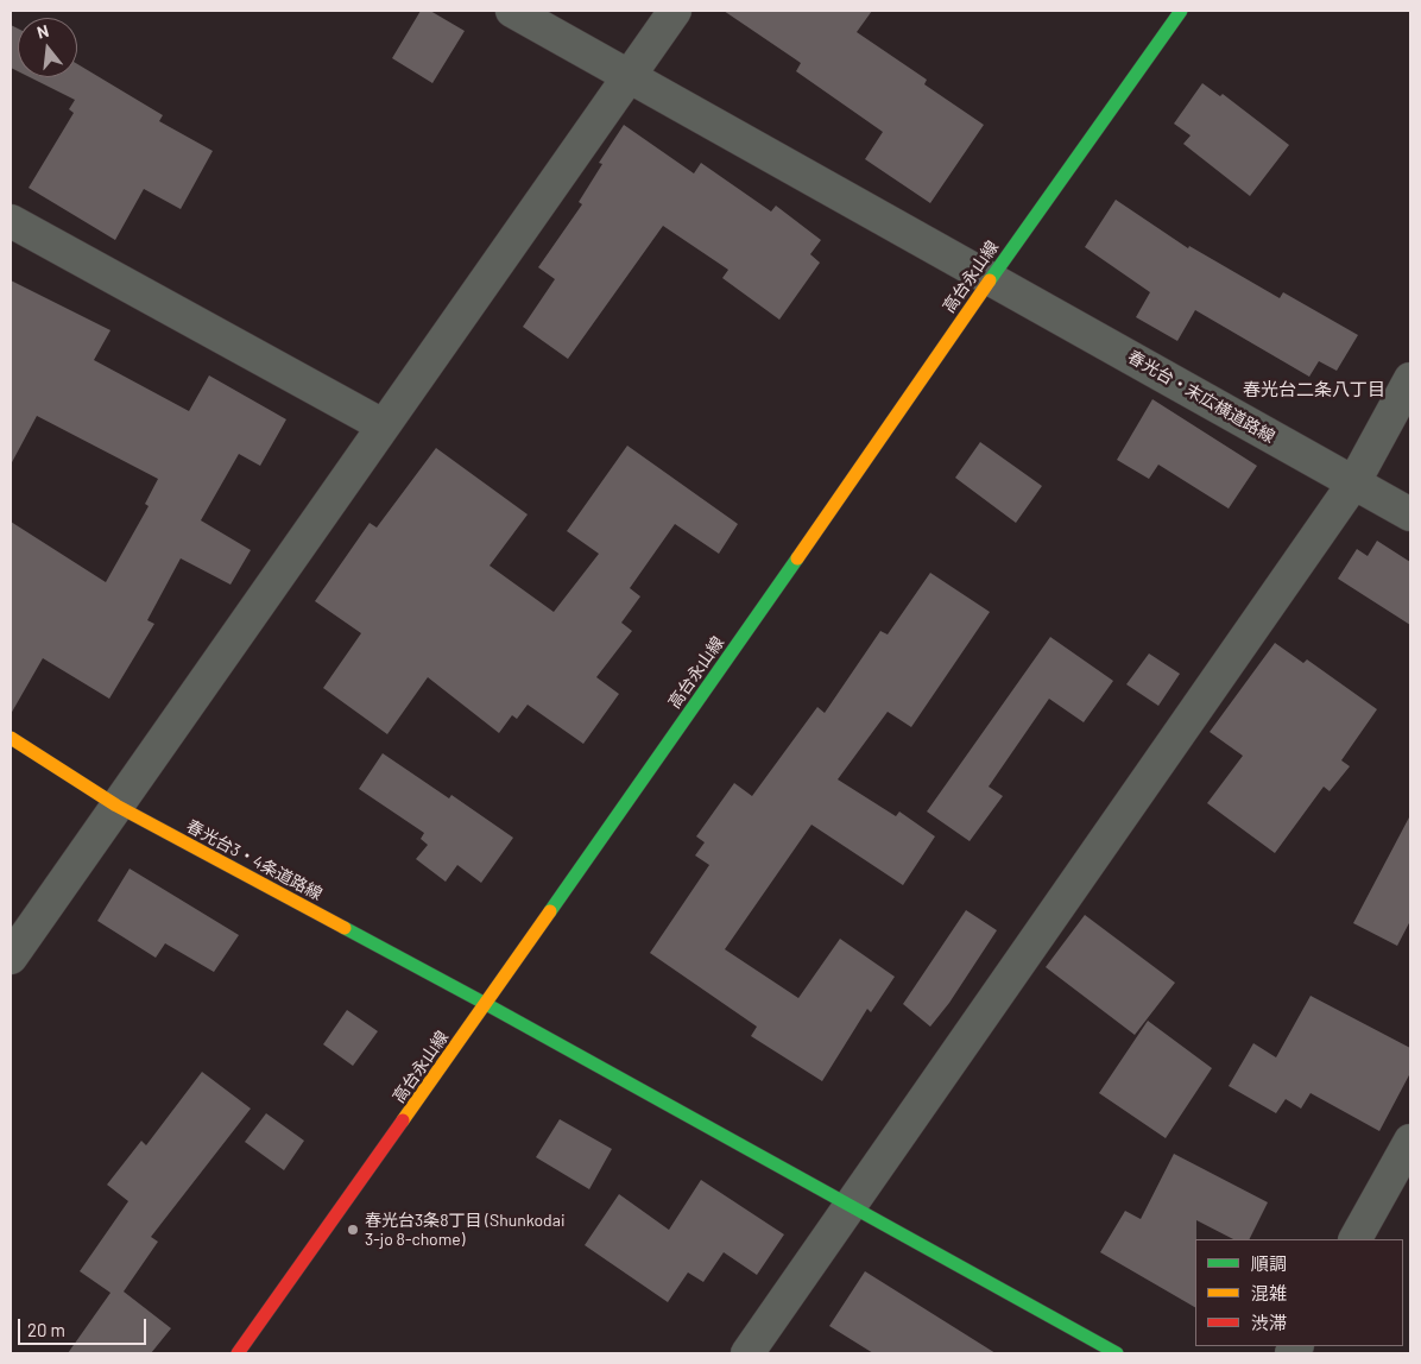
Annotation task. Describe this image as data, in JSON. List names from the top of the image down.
{
  "streets": {
    "street": ["高台永山線", "春光台・末広横道路線", "春光台3・4条道路線"]
  },
  "crossings": [
    ["高台永山線", "春光台・末広横道路線"],
    ["高台永山線", "春光台3・4条道路線"]
  ],
  "districts": ["春光台二条八丁目"],
  "places": ["春光台3条8丁目 (Shunkodai 3-jo 8-chome)"],
  "legend": ["順調", "混雑", "渋滞"],
  "scale_bar": "20 m",
  "north": "top"
}
